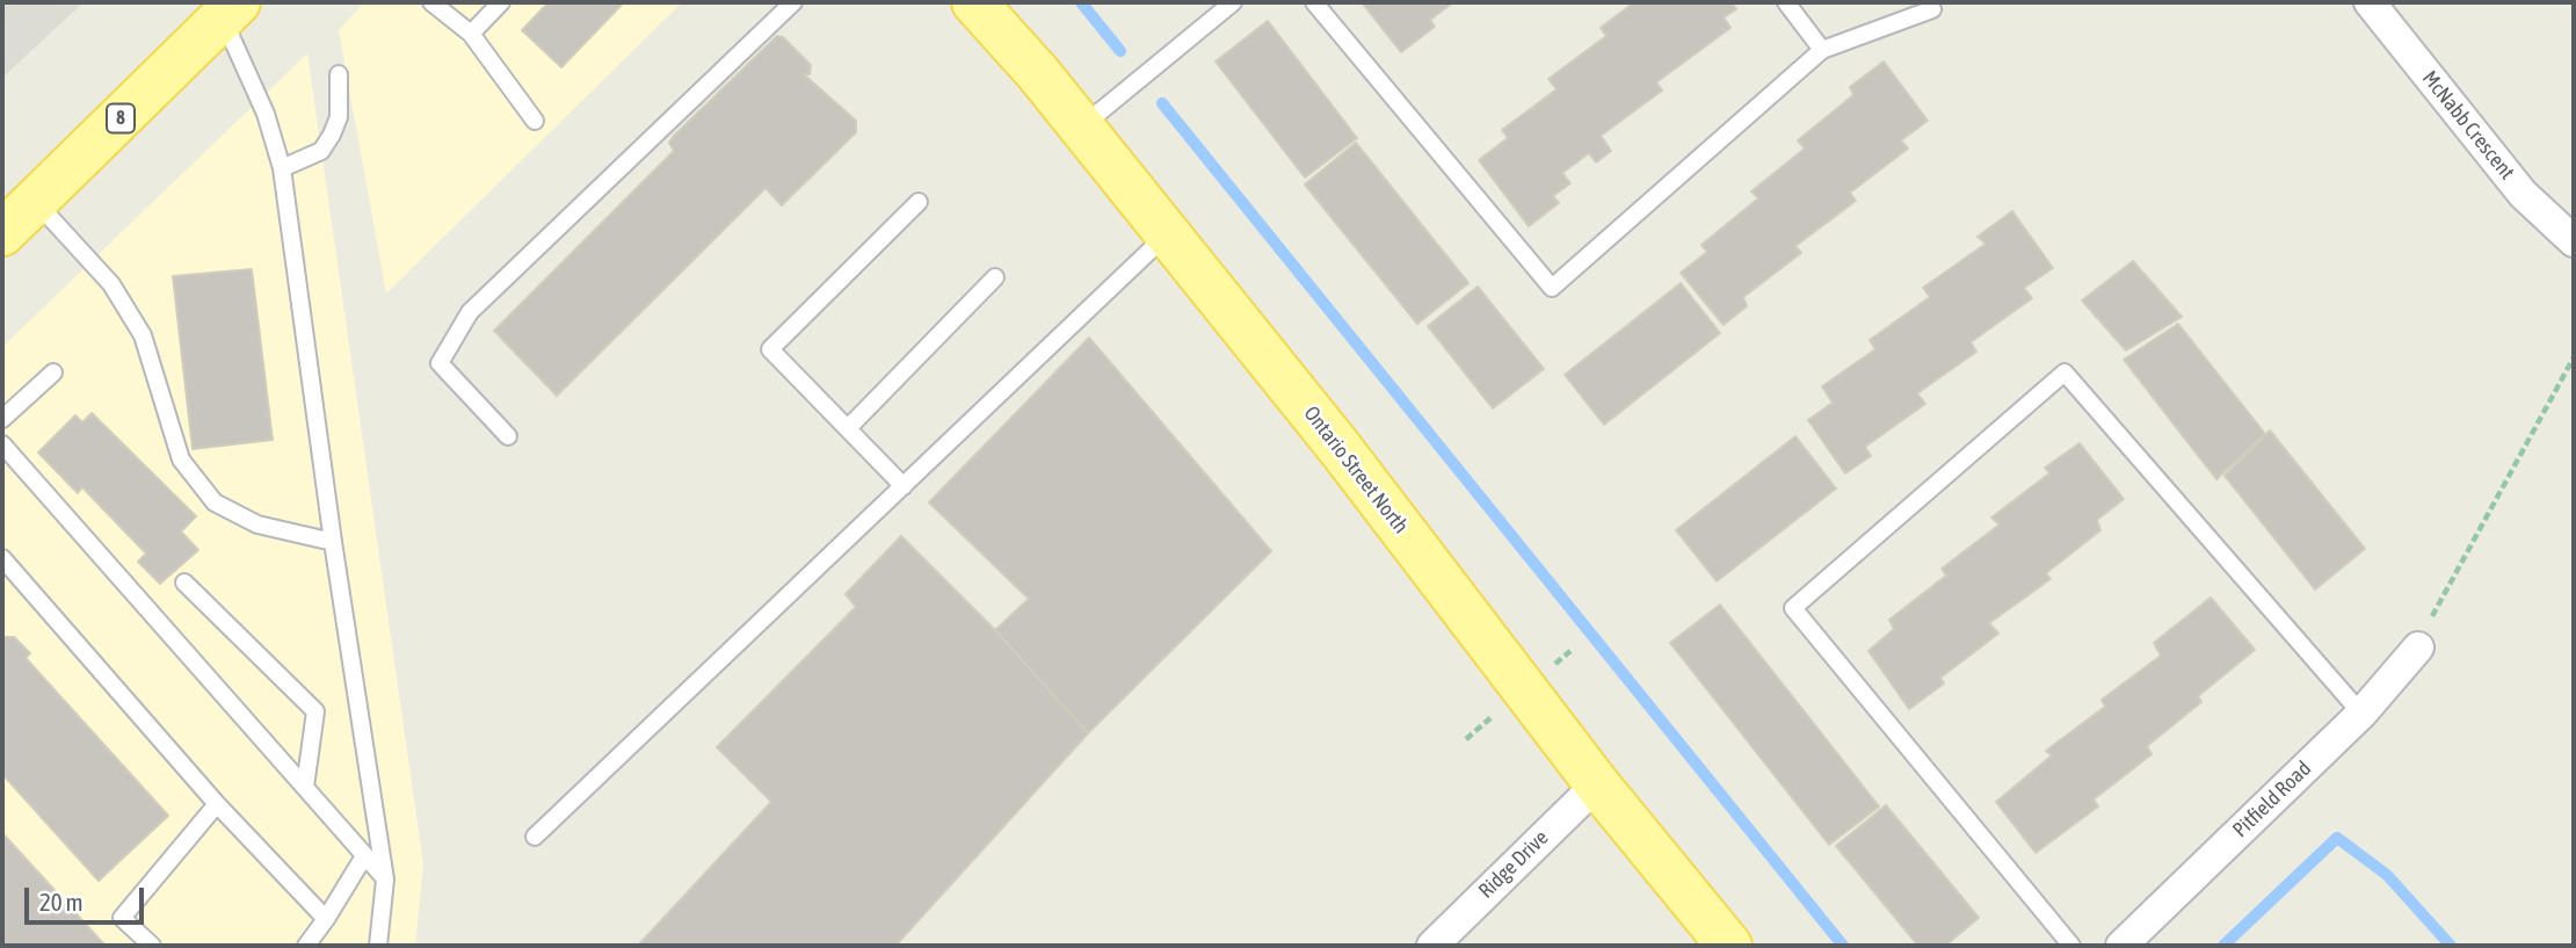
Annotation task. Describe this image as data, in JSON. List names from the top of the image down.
{
  "streets": {
    "main road": ["8", "Ontario Street North"],
    "street": ["McNabb Crescent", "Pitfield Road", "Ridge Drive"]
  },
  "crossings": [
    ["Ontario Street North", "Ridge Drive"]
  ],
  "scale_bar": "20 m"
}
